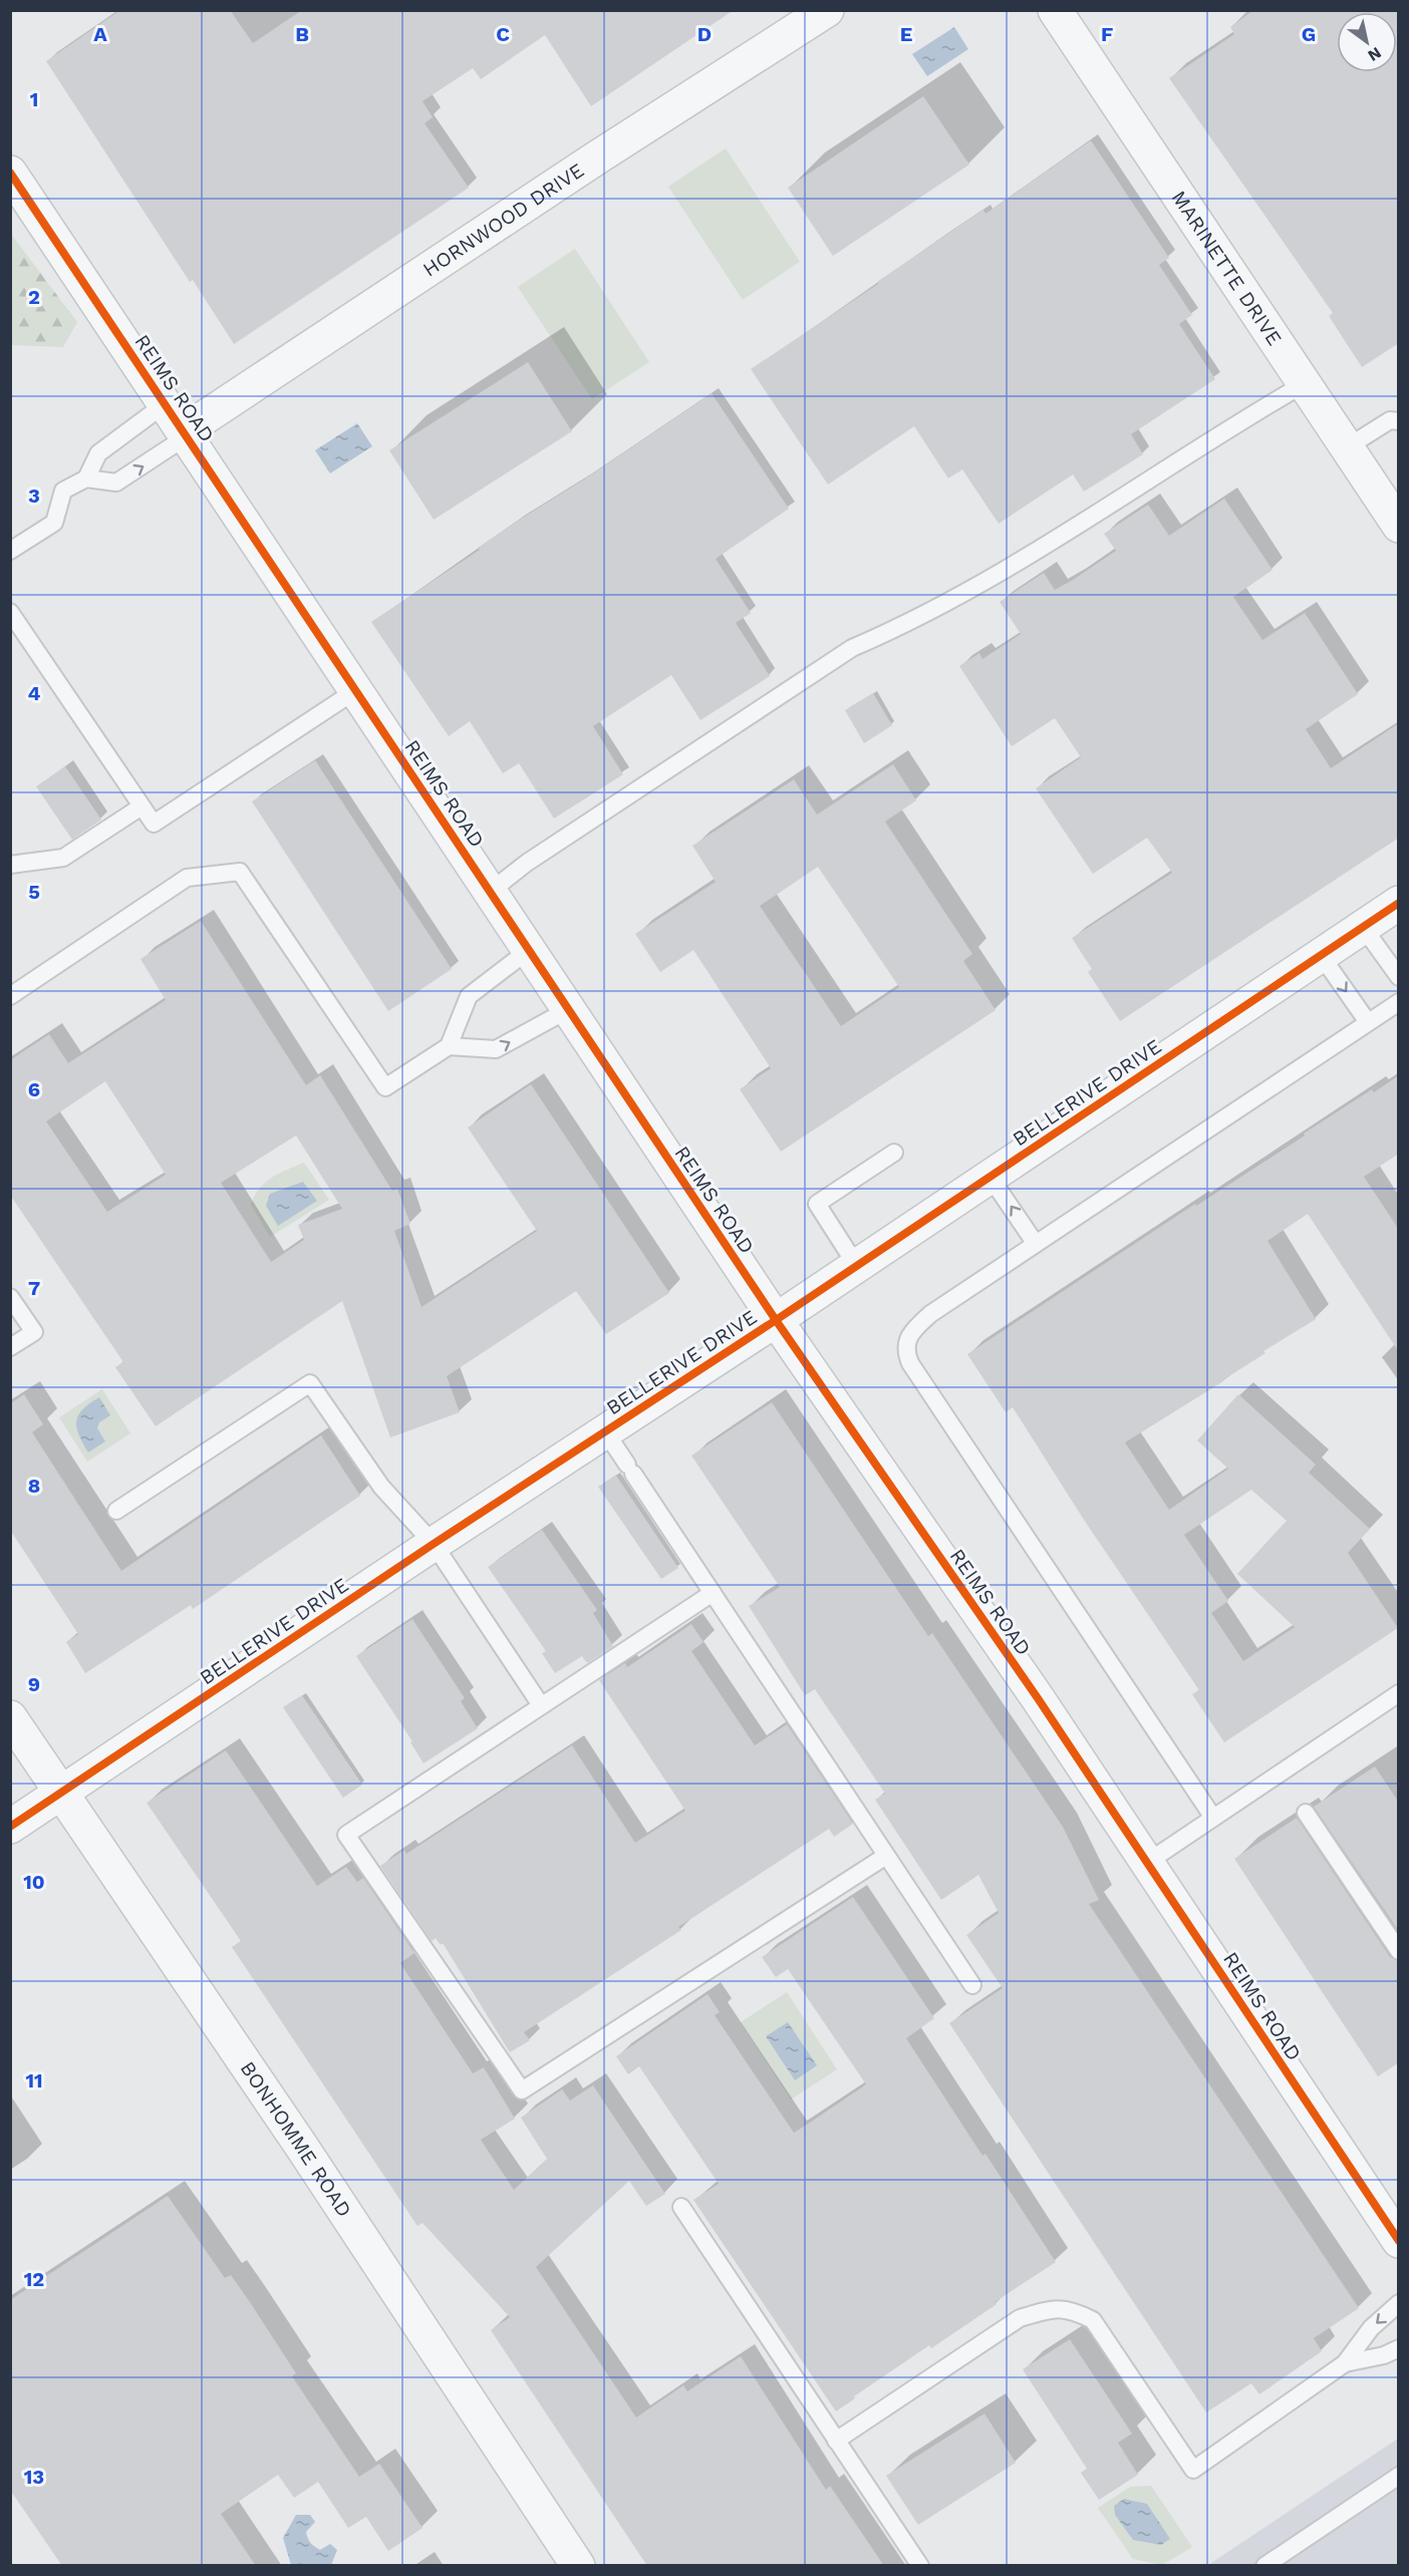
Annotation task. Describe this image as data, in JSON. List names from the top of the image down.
{
  "streets": {
    "street": [
      "HORNWOOD DRIVE",
      "MARINETTE DRIVE",
      "REIMS ROAD",
      "BELLERIVE DRIVE",
      "BONHOMME ROAD"
    ]
  },
  "crossings": [
    ["HORNWOOD DRIVE", "REIMS ROAD"],
    ["REIMS ROAD", "BELLERIVE DRIVE"],
    ["BELLERIVE DRIVE", "BONHOMME ROAD"]
  ],
  "north": "bottom right",
  "grid": {
    "columns": [
      "A",
      "B",
      "C",
      "D",
      "E",
      "F",
      "G"
    ],
    "rows": [
      "1",
      "2",
      "3",
      "4",
      "5",
      "6",
      "7",
      "8",
      "9",
      "10",
      "11",
      "12",
      "13"
    ]
  }
}
